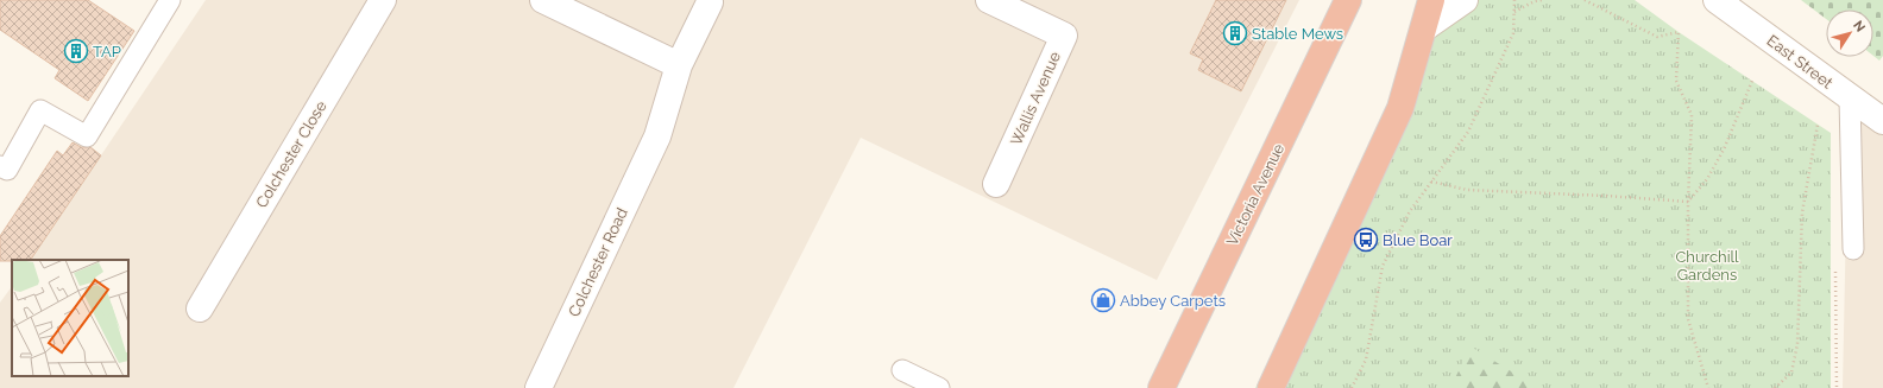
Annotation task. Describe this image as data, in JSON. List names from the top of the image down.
{
  "streets": {
    "highway": ["Victoria Avenue"],
    "street": [
      "East Street",
      "Wallis Avenue",
      "Colchester Close",
      "Colchester Road"
    ]
  },
  "parks": ["Churchill Gardens"],
  "places": {
    "building": ["Stable Mews", "TAP"],
    "bus stop": ["Blue Boar"],
    "shop": ["Abbey Carpets"]
  },
  "north": "top right"
}
